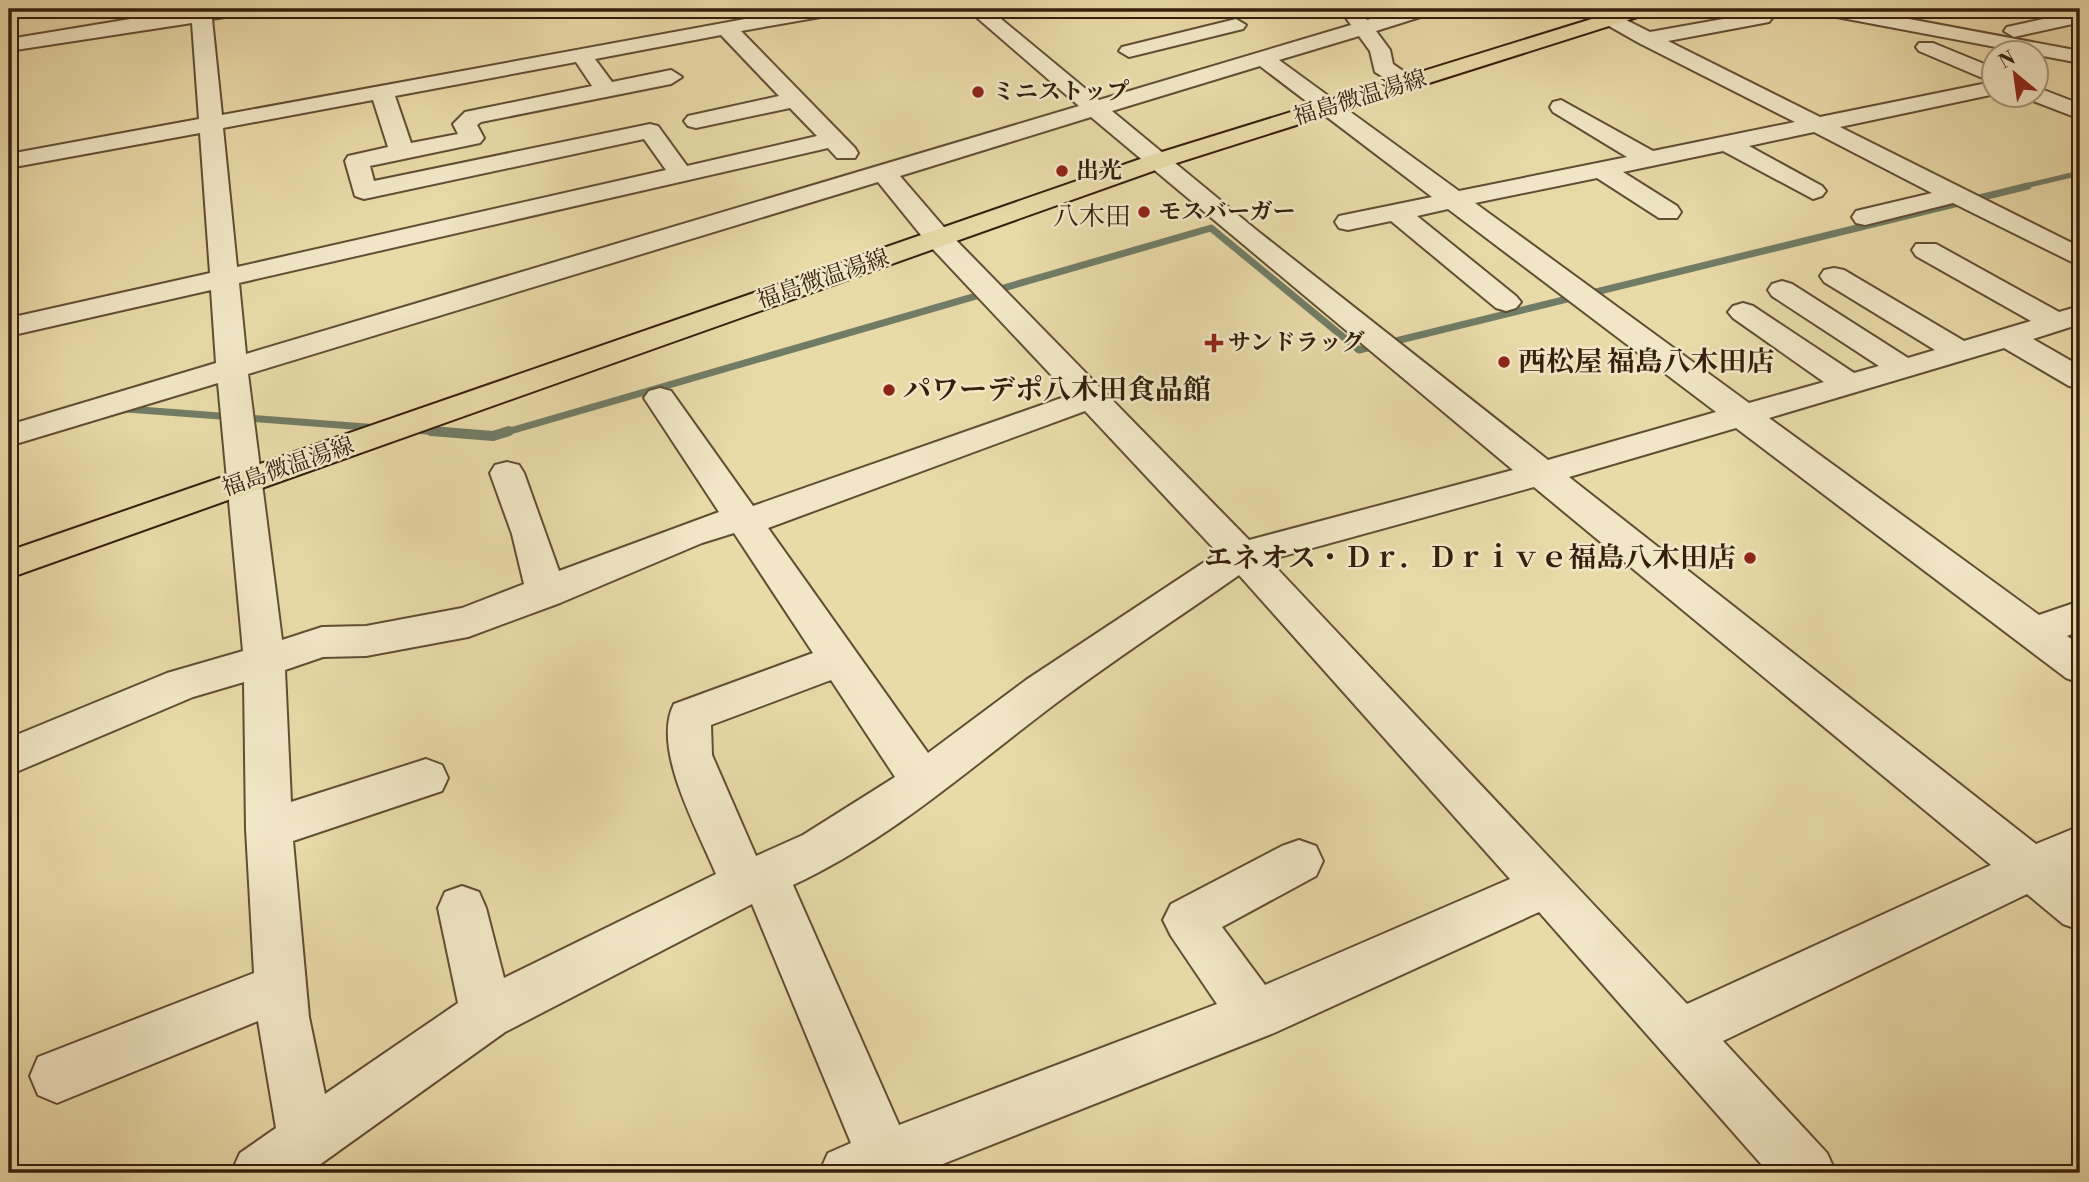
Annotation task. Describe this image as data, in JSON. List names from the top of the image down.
{
  "streets": {
    "main road": ["福島微温湯線"]
  },
  "districts": ["八木田"],
  "places": {
    "other": [
      "ミニストップ",
      "出光",
      "モスバーガー",
      "西松屋 福島八木田店",
      "パワーデポ八木田食品館",
      "エネオス・Ｄｒ．Ｄｒｉｖｅ福島八木田店"
    ],
    "health": ["サンドラッグ"]
  },
  "north": "top left"
}
